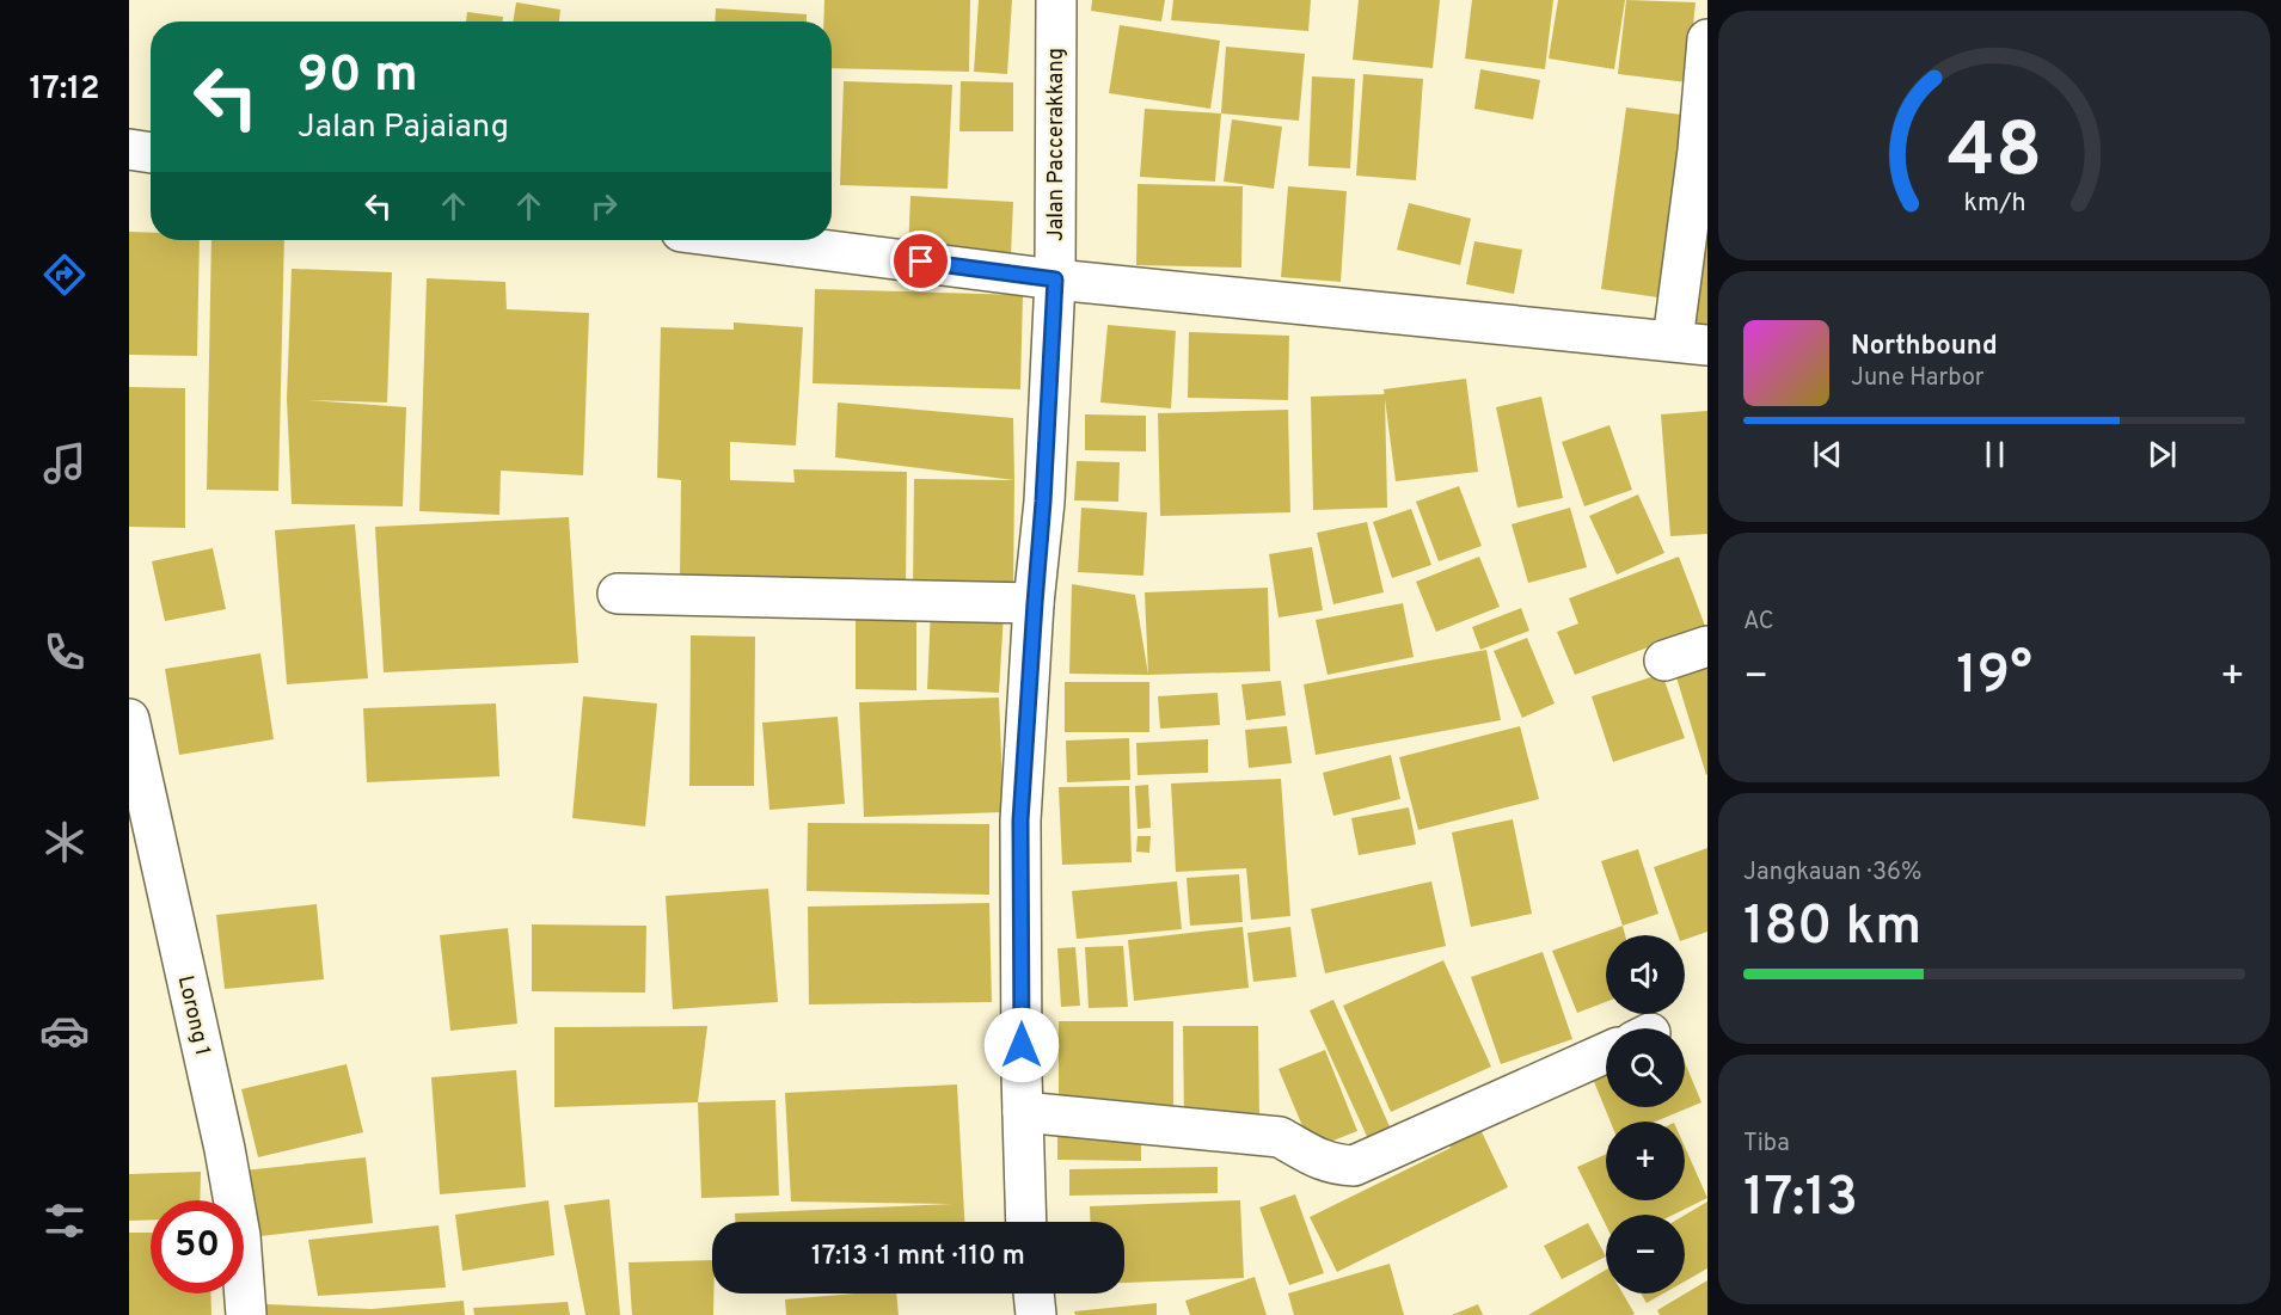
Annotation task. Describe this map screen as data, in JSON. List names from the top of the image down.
{
  "streets": {
    "street": ["Jalan Paccerakkang", "Lorong 1"]
  },
  "page": {
    "tabs": "17:12",
    "turn": ["90 m", "Jalan Pajaiang"],
    "song": ["Northbound", "June Harbor"],
    "tile": [
      "AC",
      ["Jangkauan · 36%", "180 km"],
      ["Tiba", "17:13"]
    ],
    "heat": ["−", "19°", "+"],
    "map_buttons": ["+", "−"],
    "limit": "50",
    "trip": "17:13 · 1 mnt · 110 m",
    "gauge": ["48", "km/h"]
  }
}
